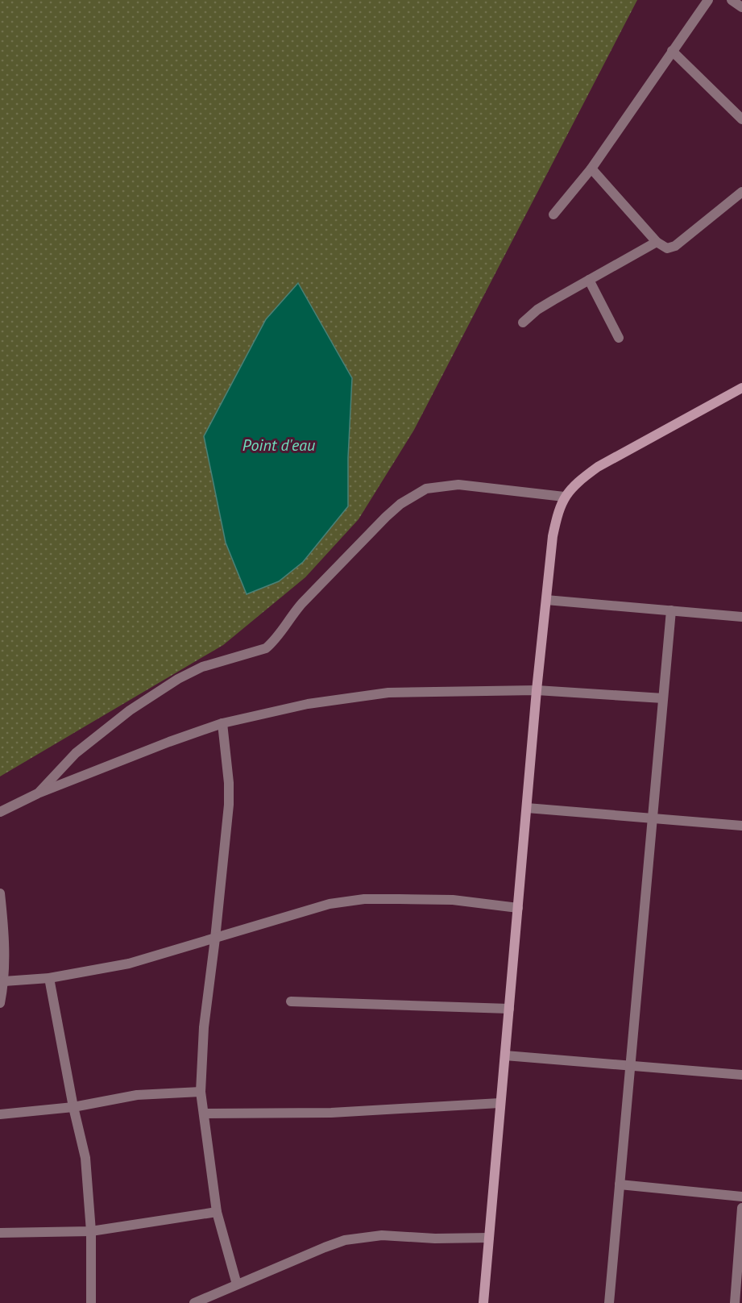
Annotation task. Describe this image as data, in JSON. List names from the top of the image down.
{
  "water": ["Point d'eau"]
}
